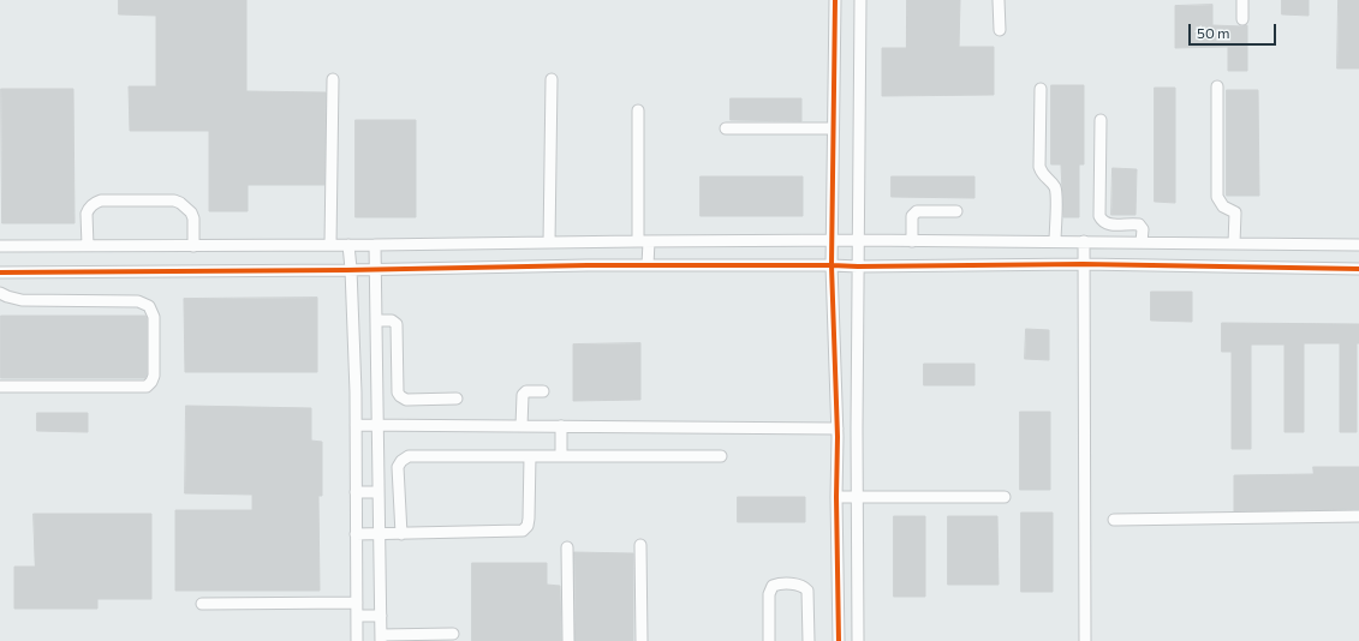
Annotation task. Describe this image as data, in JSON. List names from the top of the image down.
{
  "scale_bar": "50 m"
}
